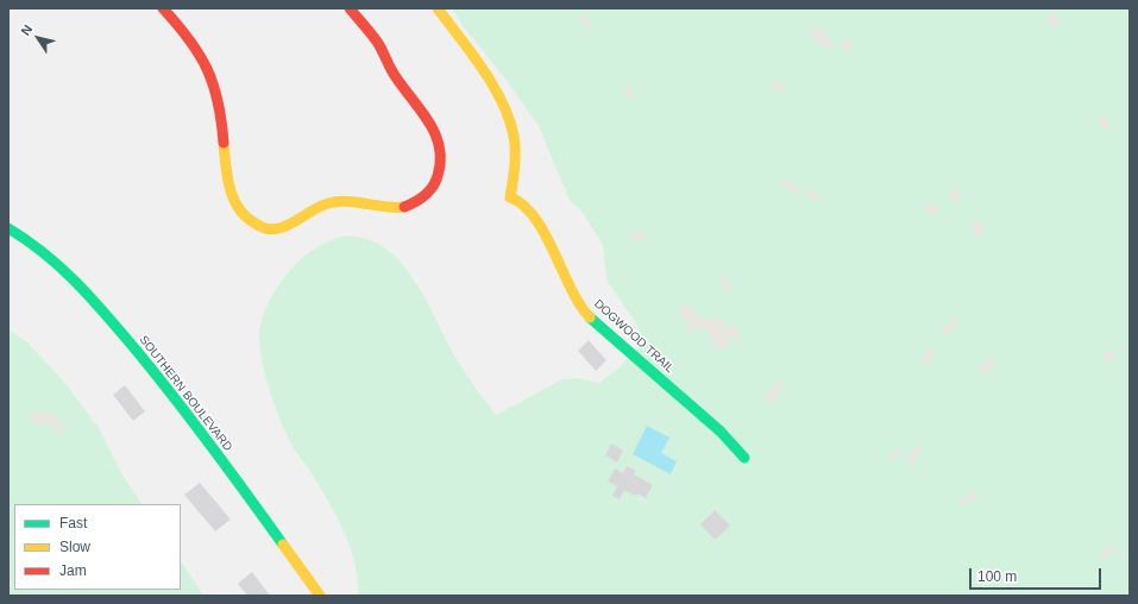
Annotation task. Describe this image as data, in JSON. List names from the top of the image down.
{
  "streets": {
    "street": ["DOGWOOD TRAIL", "SOUTHERN BOULEVARD"]
  },
  "legend": ["Fast", "Slow", "Jam"],
  "scale_bar": "100 m",
  "north": "top left"
}
